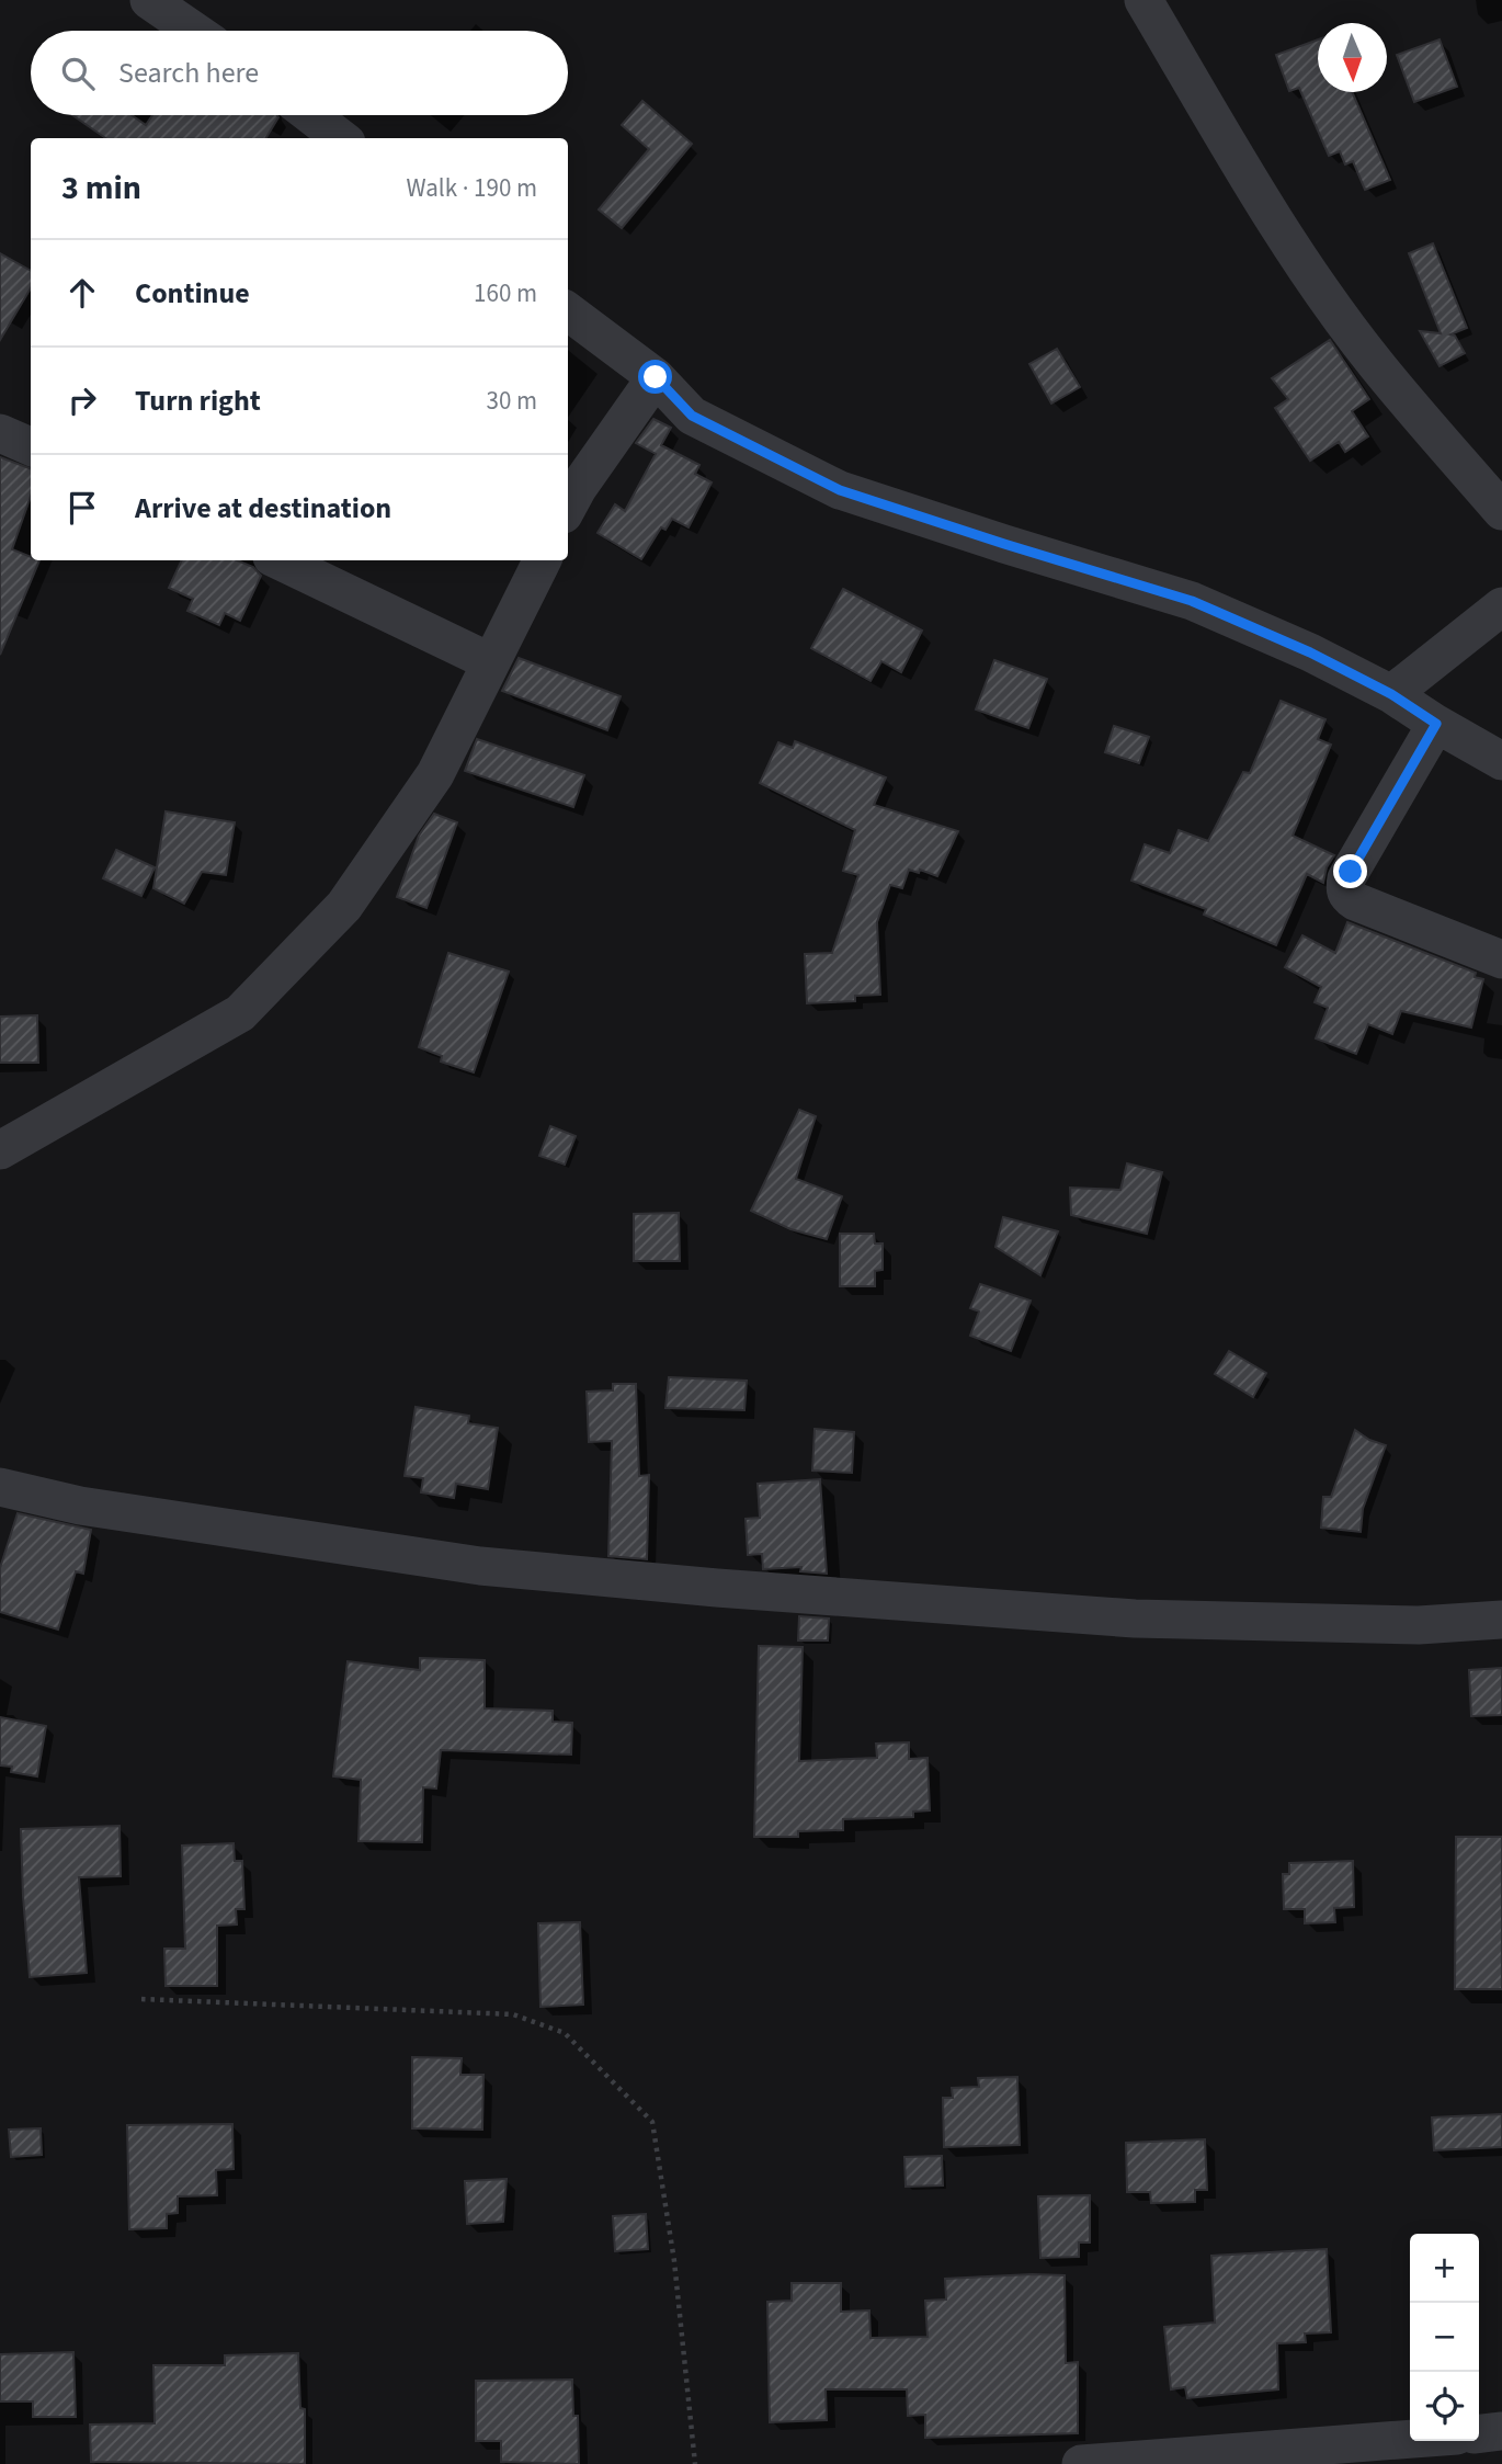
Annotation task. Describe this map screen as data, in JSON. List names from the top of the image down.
{
  "north": "bottom",
  "page": {
    "search": "Search here",
    "heading": ["3 min", "Walk · 190 m"],
    "list": [
      ["Continue", "160 m"],
      ["Turn right", "30 m"],
      "Arrive at destination"
    ],
    "map_buttons": ["+", "−"]
  }
}
